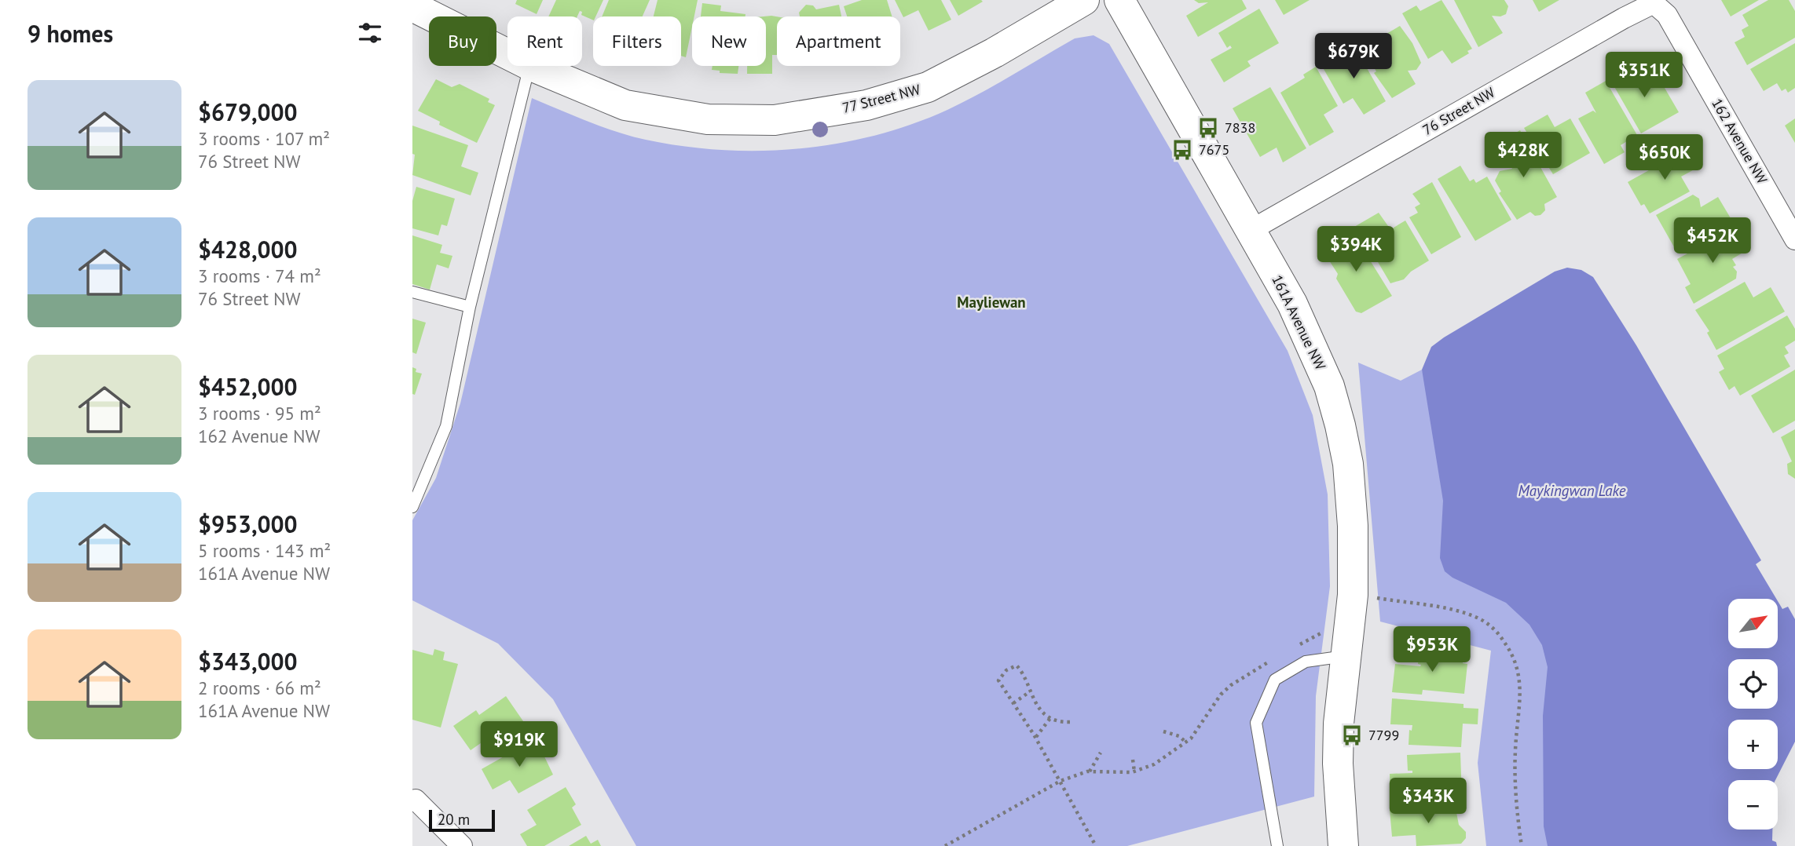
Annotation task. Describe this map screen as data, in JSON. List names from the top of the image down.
{
  "streets": {
    "street": [
      "77 Street NW",
      "76 Street NW",
      "162 Avenue NW",
      "161A Avenue NW"
    ]
  },
  "crossings": [
    ["76 Street NW", "162 Avenue NW"],
    ["76 Street NW", "161A Avenue NW"]
  ],
  "districts": ["Mayliewan"],
  "water": ["Maykingwan Lake"],
  "places": {
    "bus stop": ["7838", "7675", "7799"]
  },
  "scale_bar": "20 m",
  "north": "top right",
  "page": {
    "heading": "9 homes",
    "chip": [
      "Buy",
      "Rent",
      "Filters",
      "New",
      "Apartment"
    ],
    "price": [
      "$679K",
      "$351K",
      "$428K",
      "$650K",
      "$452K",
      "$394K",
      "$953K",
      "$919K",
      "$343K"
    ],
    "list": [
      {
        "name": "$679,000",
        "note": "3 rooms · 107 m² · 76 Street NW"
      },
      {
        "name": "$428,000",
        "note": "3 rooms · 74 m² · 76 Street NW"
      },
      {
        "name": "$452,000",
        "note": "3 rooms · 95 m² · 162 Avenue NW"
      },
      {
        "name": "$953,000",
        "note": "5 rooms · 143 m² · 161A Avenue NW"
      },
      {
        "name": "$343,000",
        "note": "2 rooms · 66 m² · 161A Avenue NW"
      }
    ],
    "map_buttons": ["+", "−"],
    "scale": "20 m"
  }
}
